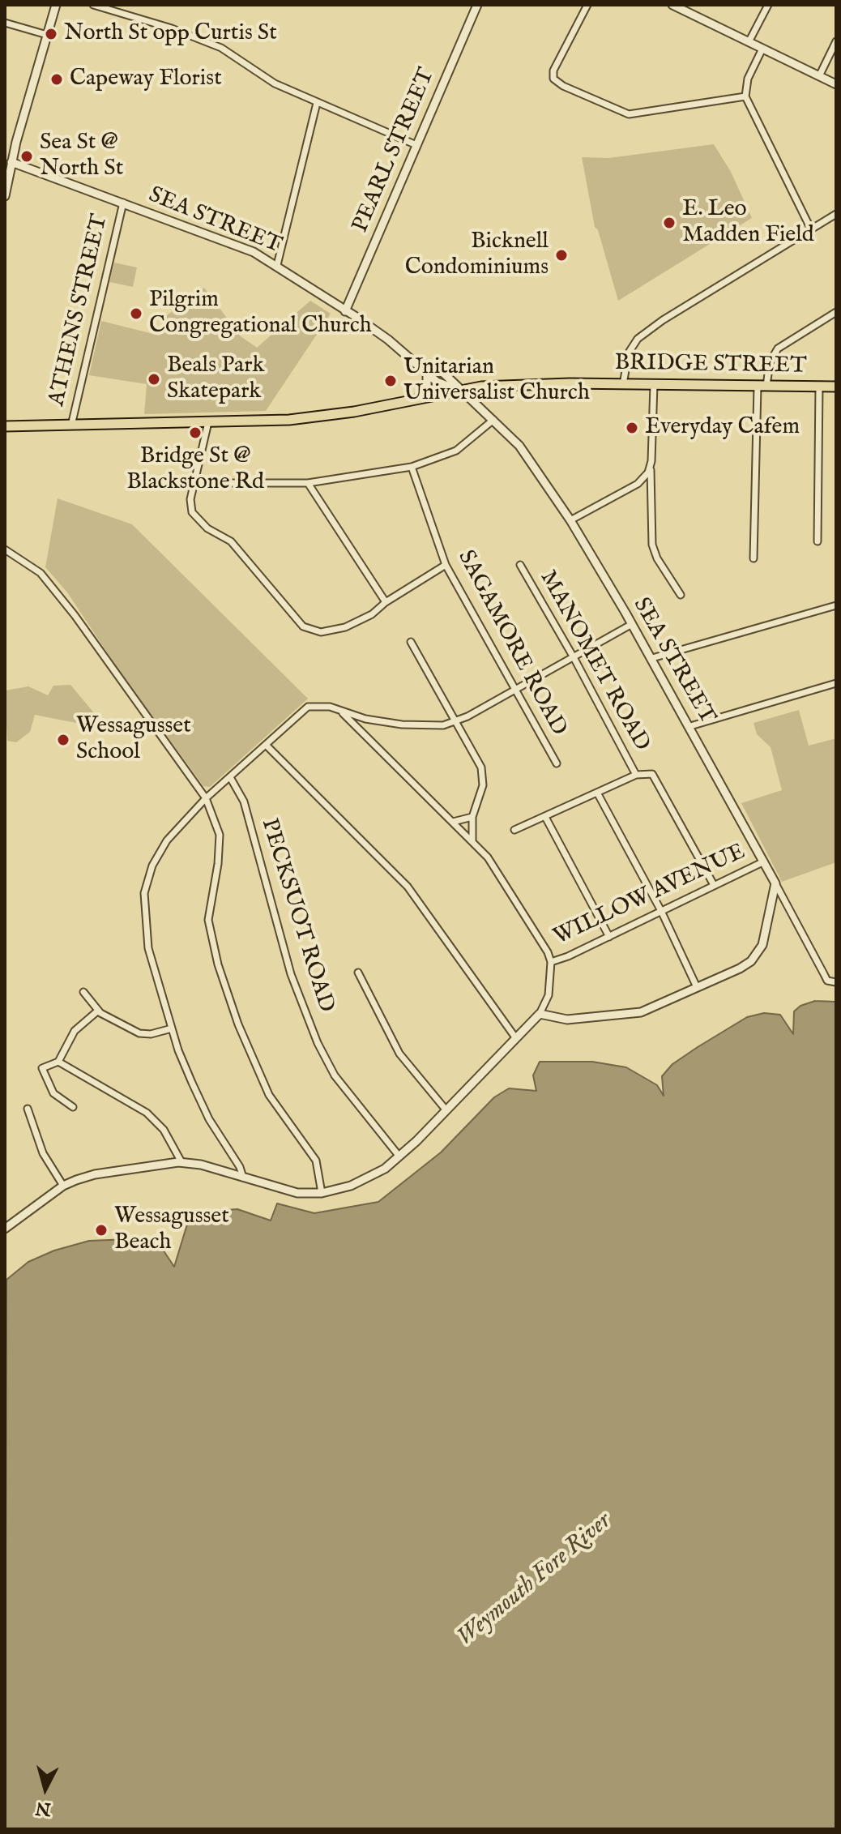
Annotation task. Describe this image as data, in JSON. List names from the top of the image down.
{
  "streets": {
    "main road": ["BRIDGE STREET"],
    "street": [
      "PEARL STREET",
      "SEA STREET",
      "ATHENS STREET",
      "SAGAMORE ROAD",
      "MANOMET ROAD",
      "WILLOW AVENUE",
      "PECKSUOT ROAD"
    ]
  },
  "crossings": [
    ["PEARL STREET", "SEA STREET"],
    ["SEA STREET", "ATHENS STREET"],
    ["SEA STREET", "BRIDGE STREET"],
    ["SEA STREET", "WILLOW AVENUE"],
    ["ATHENS STREET", "BRIDGE STREET"]
  ],
  "water": ["Weymouth Fore River"],
  "places": [
    "North St opp Curtis St",
    "Capeway Florist",
    "Sea St @ North St",
    "E. Leo Madden Field",
    "Bicknell Condominiums",
    "Pilgrim Congregational Church",
    "Beals Park Skatepark",
    "Unitarian Universalist Church",
    "Everyday Cafem",
    "Bridge St @ Blackstone Rd",
    "Wessagusset School",
    "Wessagusset Beach"
  ],
  "north": "bottom"
}
